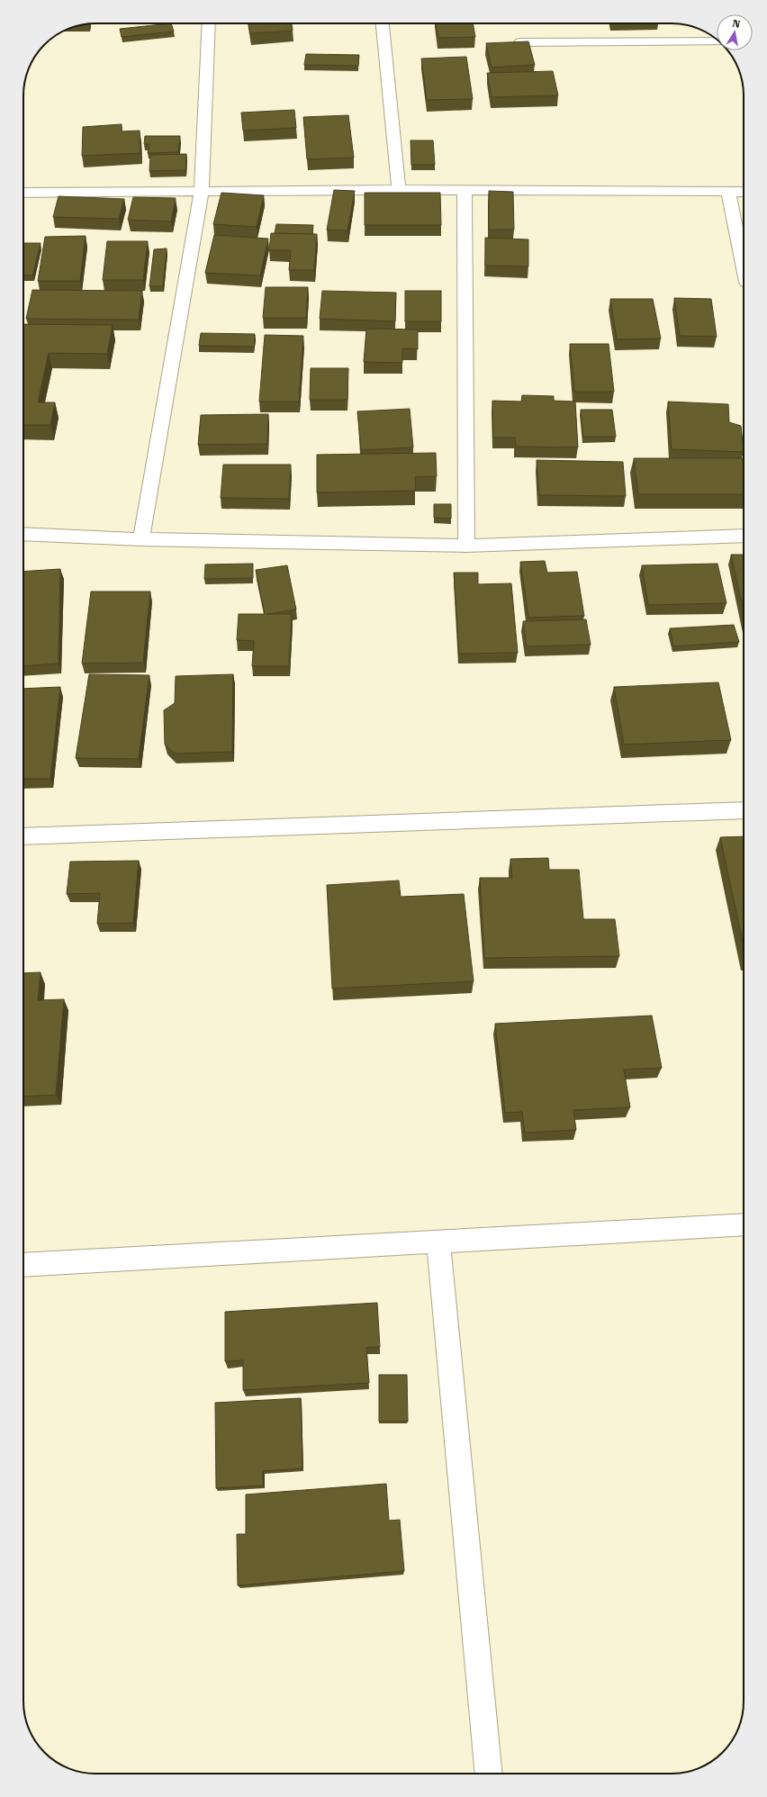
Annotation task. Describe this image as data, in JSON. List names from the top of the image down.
{
  "north": "top"
}
